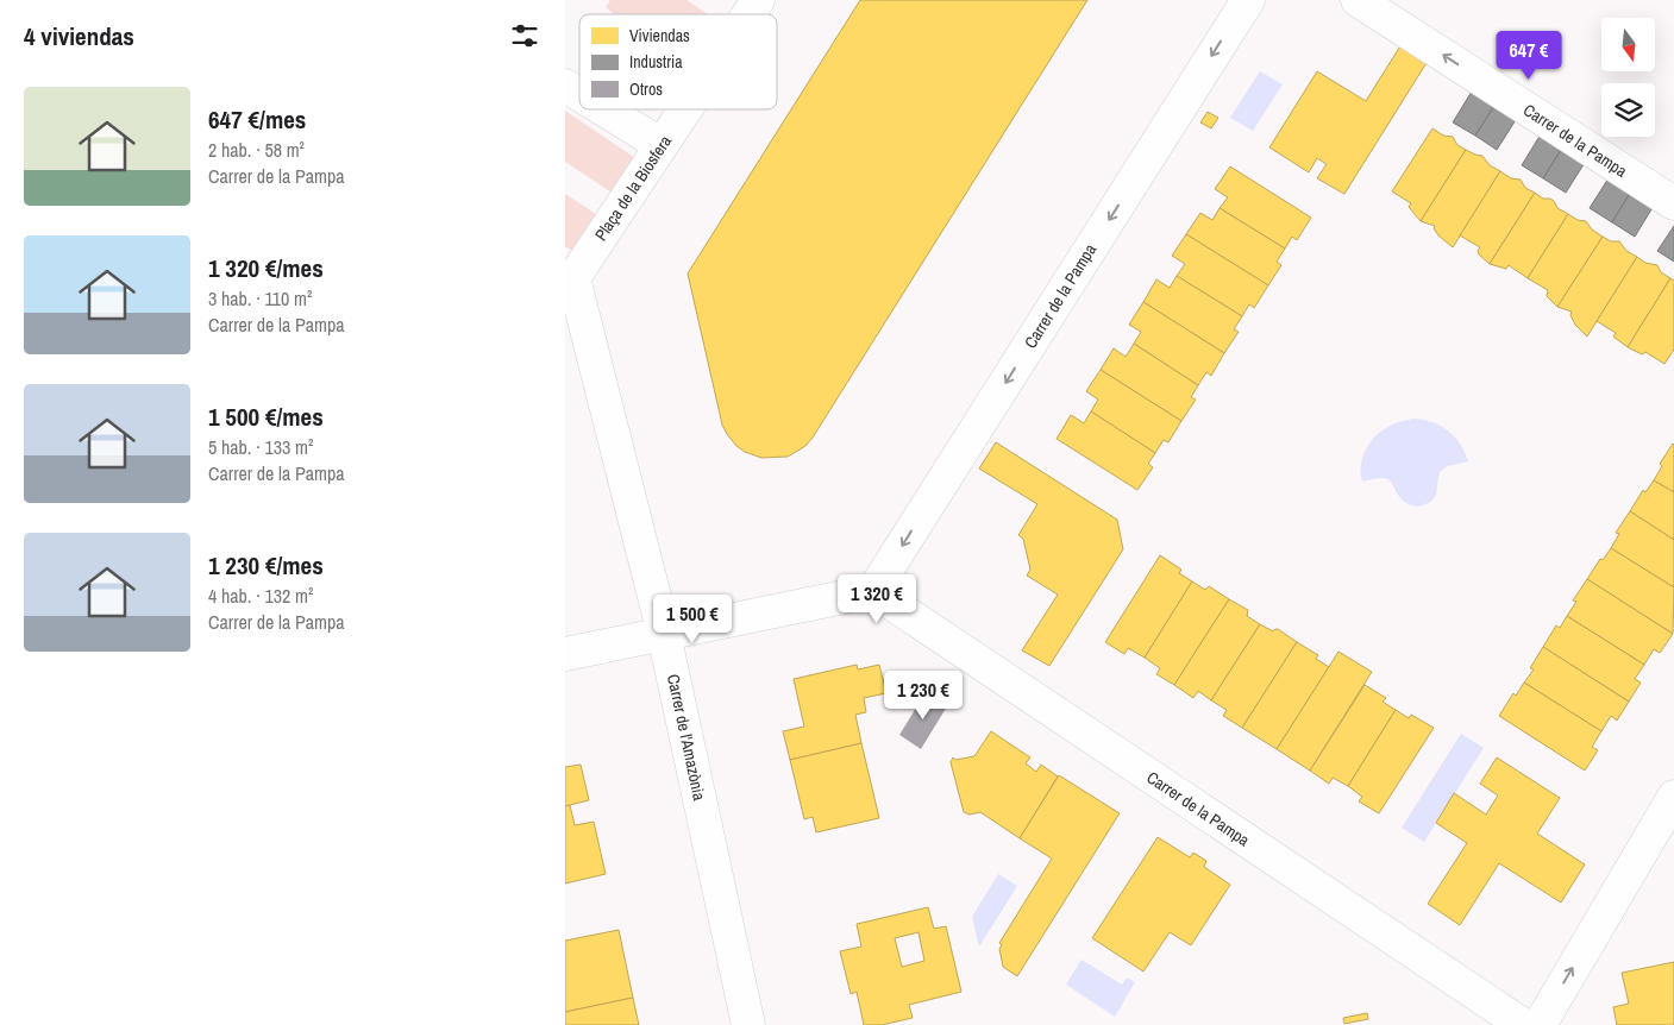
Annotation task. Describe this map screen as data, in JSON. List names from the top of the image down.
{
  "streets": {
    "street": ["Carrer de la Pampa", "Plaça de la Biosfera", "Carrer de l'Amazònia"]
  },
  "crossings": [
    ["Plaça de la Biosfera", "Carrer de l'Amazònia"]
  ],
  "legend": ["Viviendas", "Industria", "Otros"],
  "north": "bottom",
  "page": {
    "heading": "4 viviendas",
    "price": [
      "647 €",
      "1 320 €",
      "1 500 €",
      "1 230 €"
    ],
    "list": [
      {
        "name": "647 €/mes",
        "note": "2 hab. · 58 m² · Carrer de la Pampa"
      },
      {
        "name": "1 320 €/mes",
        "note": "3 hab. · 110 m² · Carrer de la Pampa"
      },
      {
        "name": "1 500 €/mes",
        "note": "5 hab. · 133 m² · Carrer de la Pampa"
      },
      {
        "name": "1 230 €/mes",
        "note": "4 hab. · 132 m² · Carrer de la Pampa"
      }
    ]
  }
}
